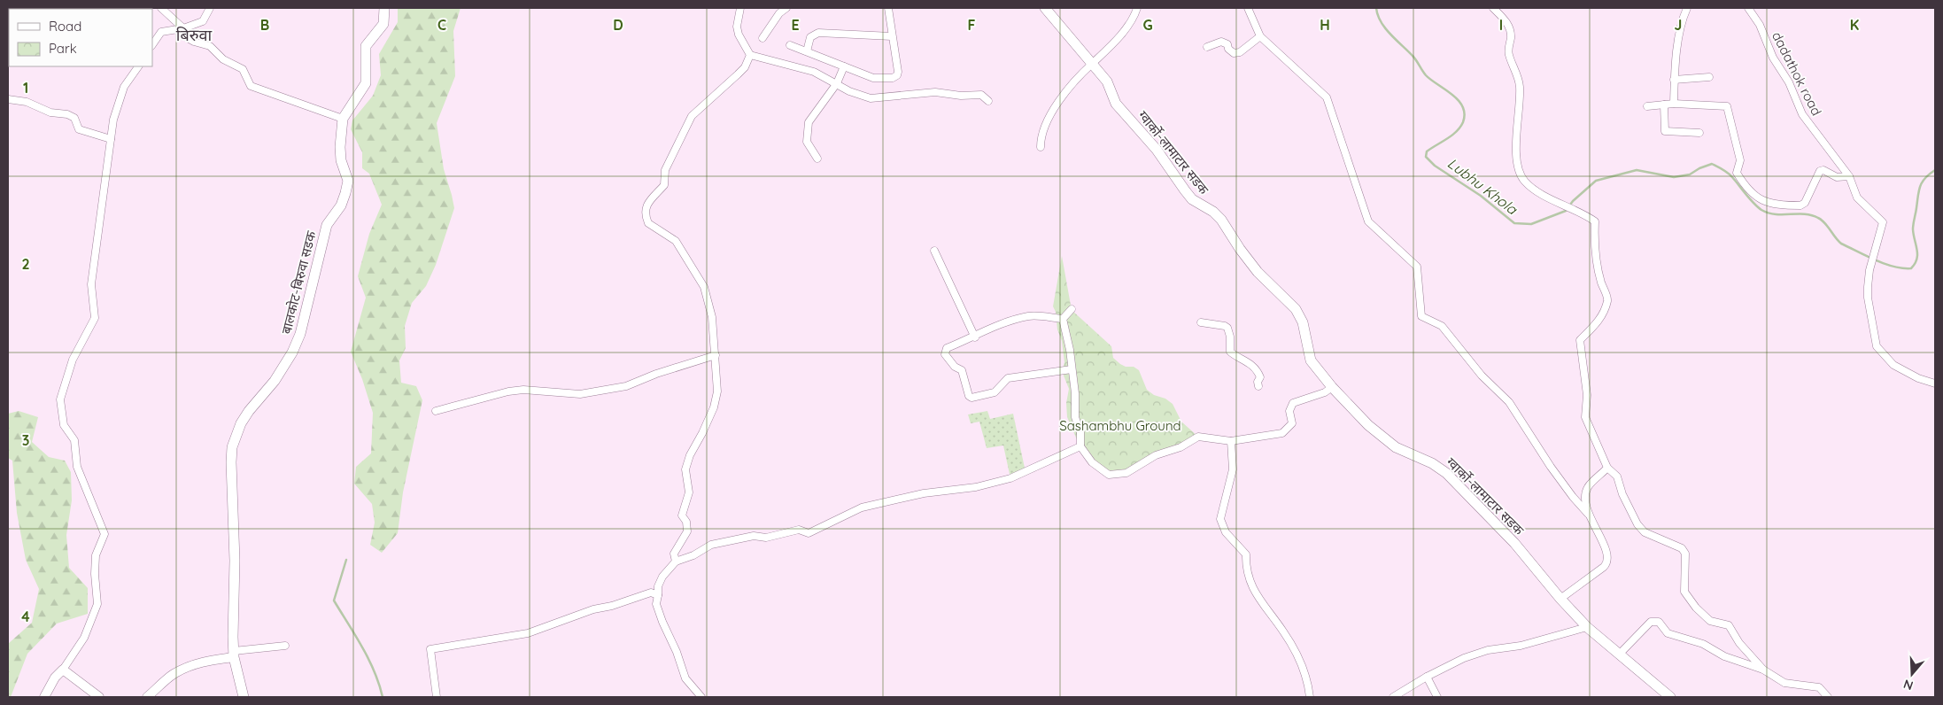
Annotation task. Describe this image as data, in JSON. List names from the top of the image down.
{
  "streets": {
    "main road": ["ग्वार्को-लामाटार सडक", "बालकोट-बिरुवा सडक"],
    "street": ["dadathok road"]
  },
  "districts": ["बिरुवा"],
  "water": ["Lubhu Khola"],
  "parks": ["Sashambhu Ground"],
  "legend": ["Road", "Park"],
  "north": "bottom",
  "grid": {
    "columns": [
      "B",
      "C",
      "D",
      "E",
      "F",
      "G",
      "H",
      "I",
      "J",
      "K"
    ],
    "rows": [
      "1",
      "2",
      "3",
      "4"
    ]
  }
}
